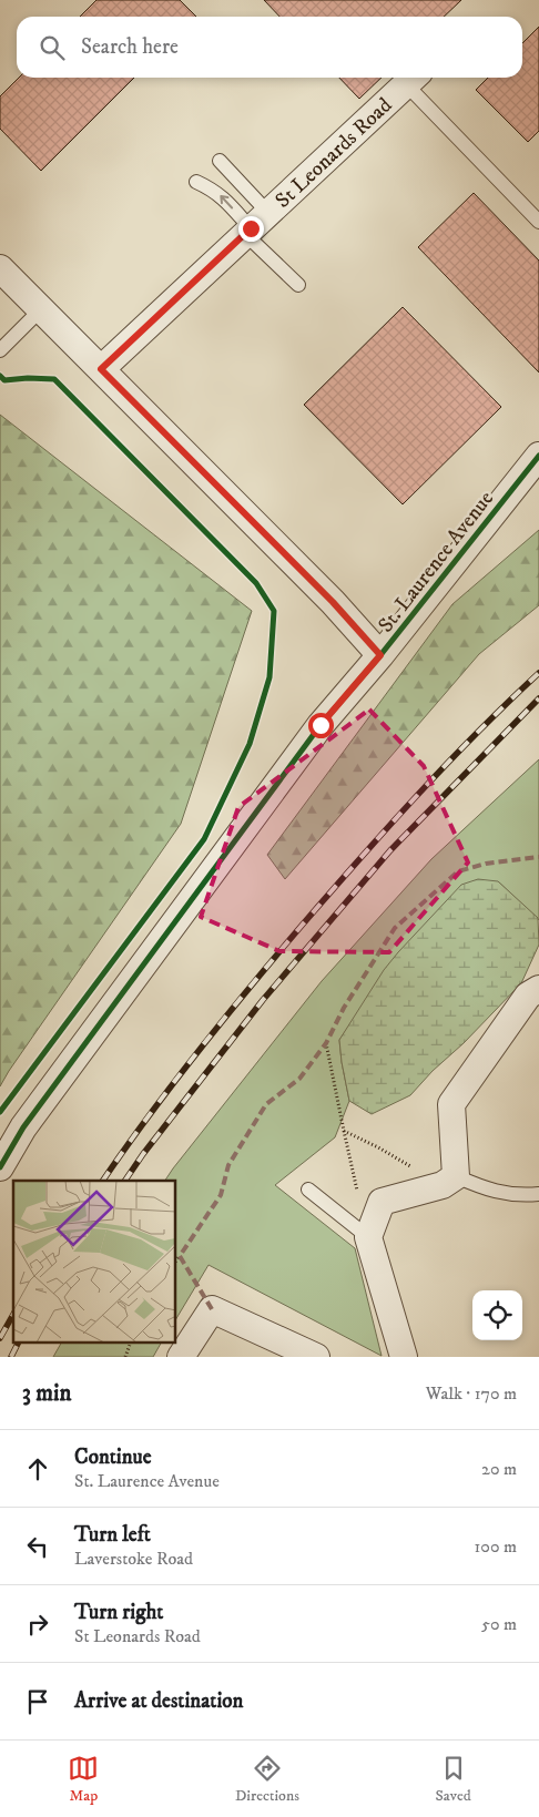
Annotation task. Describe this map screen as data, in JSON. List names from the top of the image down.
{
  "streets": {
    "street": ["St Leonards Road", "St. Laurence Avenue"]
  },
  "page": {
    "search": "Search here",
    "heading": ["3 min", "Walk · 170 m"],
    "list": [
      ["Continue", "St. Laurence Avenue", "20 m"],
      ["Turn left", "Laverstoke Road", "100 m"],
      ["Turn right", "St Leonards Road", "50 m"],
      "Arrive at destination"
    ],
    "nav": ["Map", "Directions", "Saved"]
  }
}
